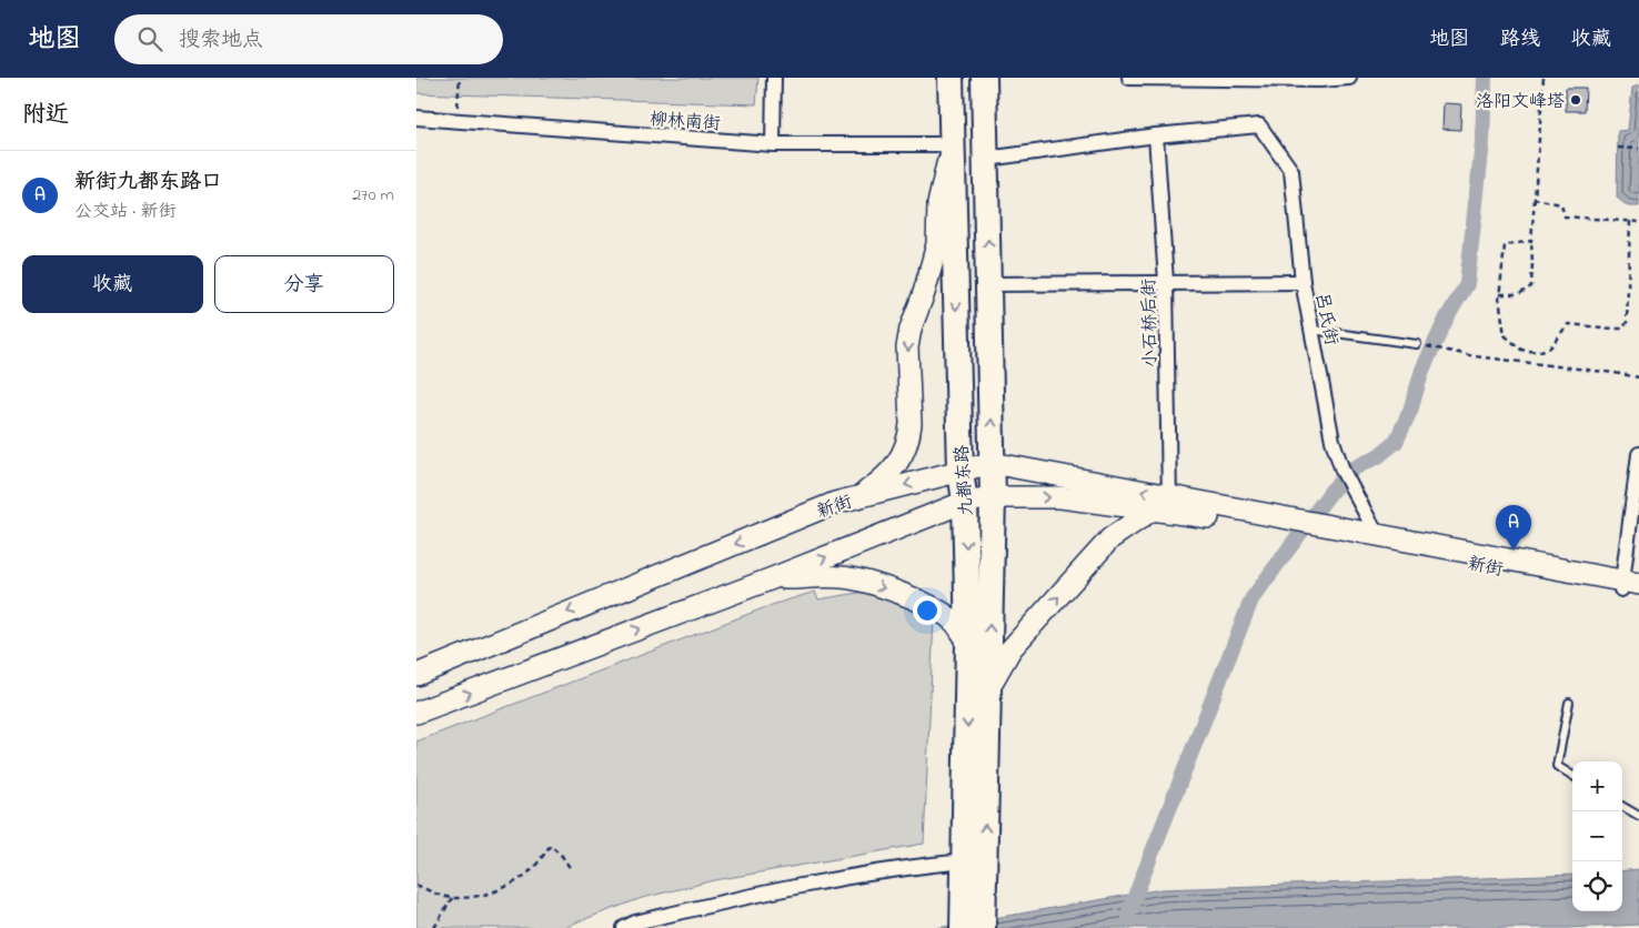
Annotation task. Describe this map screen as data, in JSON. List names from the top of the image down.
{
  "streets": {
    "highway": ["九都东路"],
    "main road": ["新街"],
    "street": ["柳林南街", "吕氏街", "小石桥后街"]
  },
  "crossings": [
    ["柳林南街", "九都东路"],
    ["吕氏街", "小石桥后街"],
    ["吕氏街", "新街"],
    ["小石桥后街", "新街"],
    ["九都东路", "新街"]
  ],
  "places": ["洛阳文峰塔"],
  "page": {
    "header": "地图",
    "search": "搜索地点",
    "nav": ["地图", "路线", "收藏"],
    "heading": "附近",
    "list": [
      {
        "mark": "A",
        "name": "新街九都东路口",
        "note": "公交站 · 新街",
        "value": "270 m"
      }
    ],
    "buttons": ["收藏", "分享"],
    "pins": "A",
    "map_buttons": ["+", "−"]
  }
}
